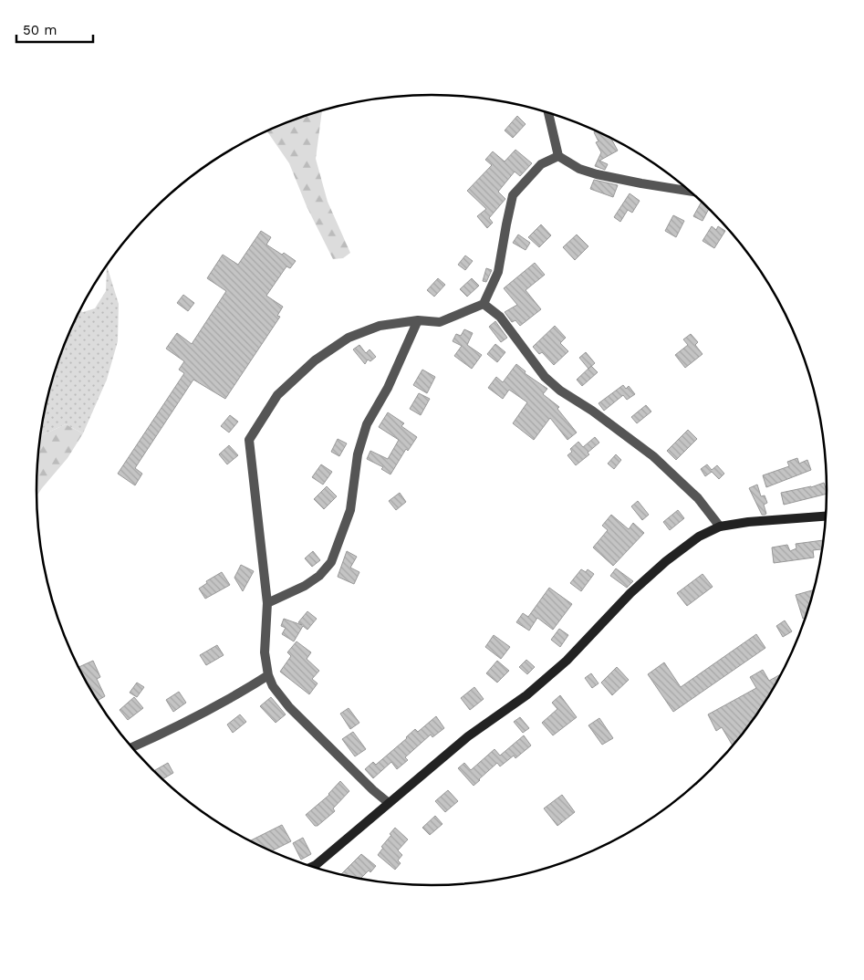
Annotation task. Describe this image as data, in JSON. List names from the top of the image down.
{
  "scale_bar": "50 m"
}
